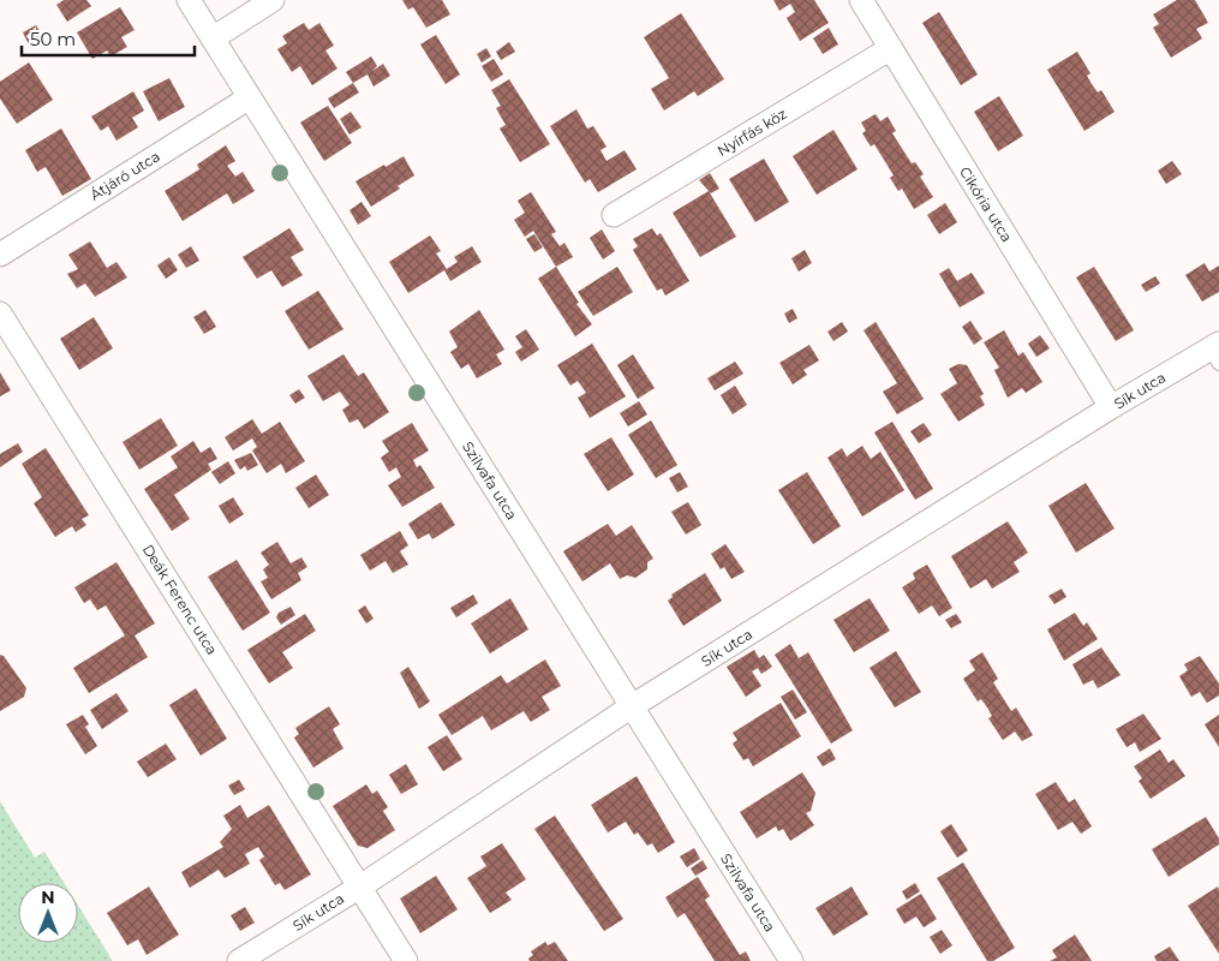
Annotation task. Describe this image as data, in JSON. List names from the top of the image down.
{
  "streets": {
    "street": [
      "Nyírfás köz",
      "Átjáró utca",
      "Cikória utca",
      "Sík utca",
      "Szilvafa utca",
      "Deák Ferenc utca"
    ]
  },
  "crossings": [
    ["Nyírfás köz", "Cikória utca"],
    ["Átjáró utca", "Szilvafa utca"],
    ["Cikória utca", "Sík utca"],
    ["Sík utca", "Szilvafa utca"],
    ["Sík utca", "Deák Ferenc utca"]
  ],
  "scale_bar": "50 m",
  "north": "top"
}
